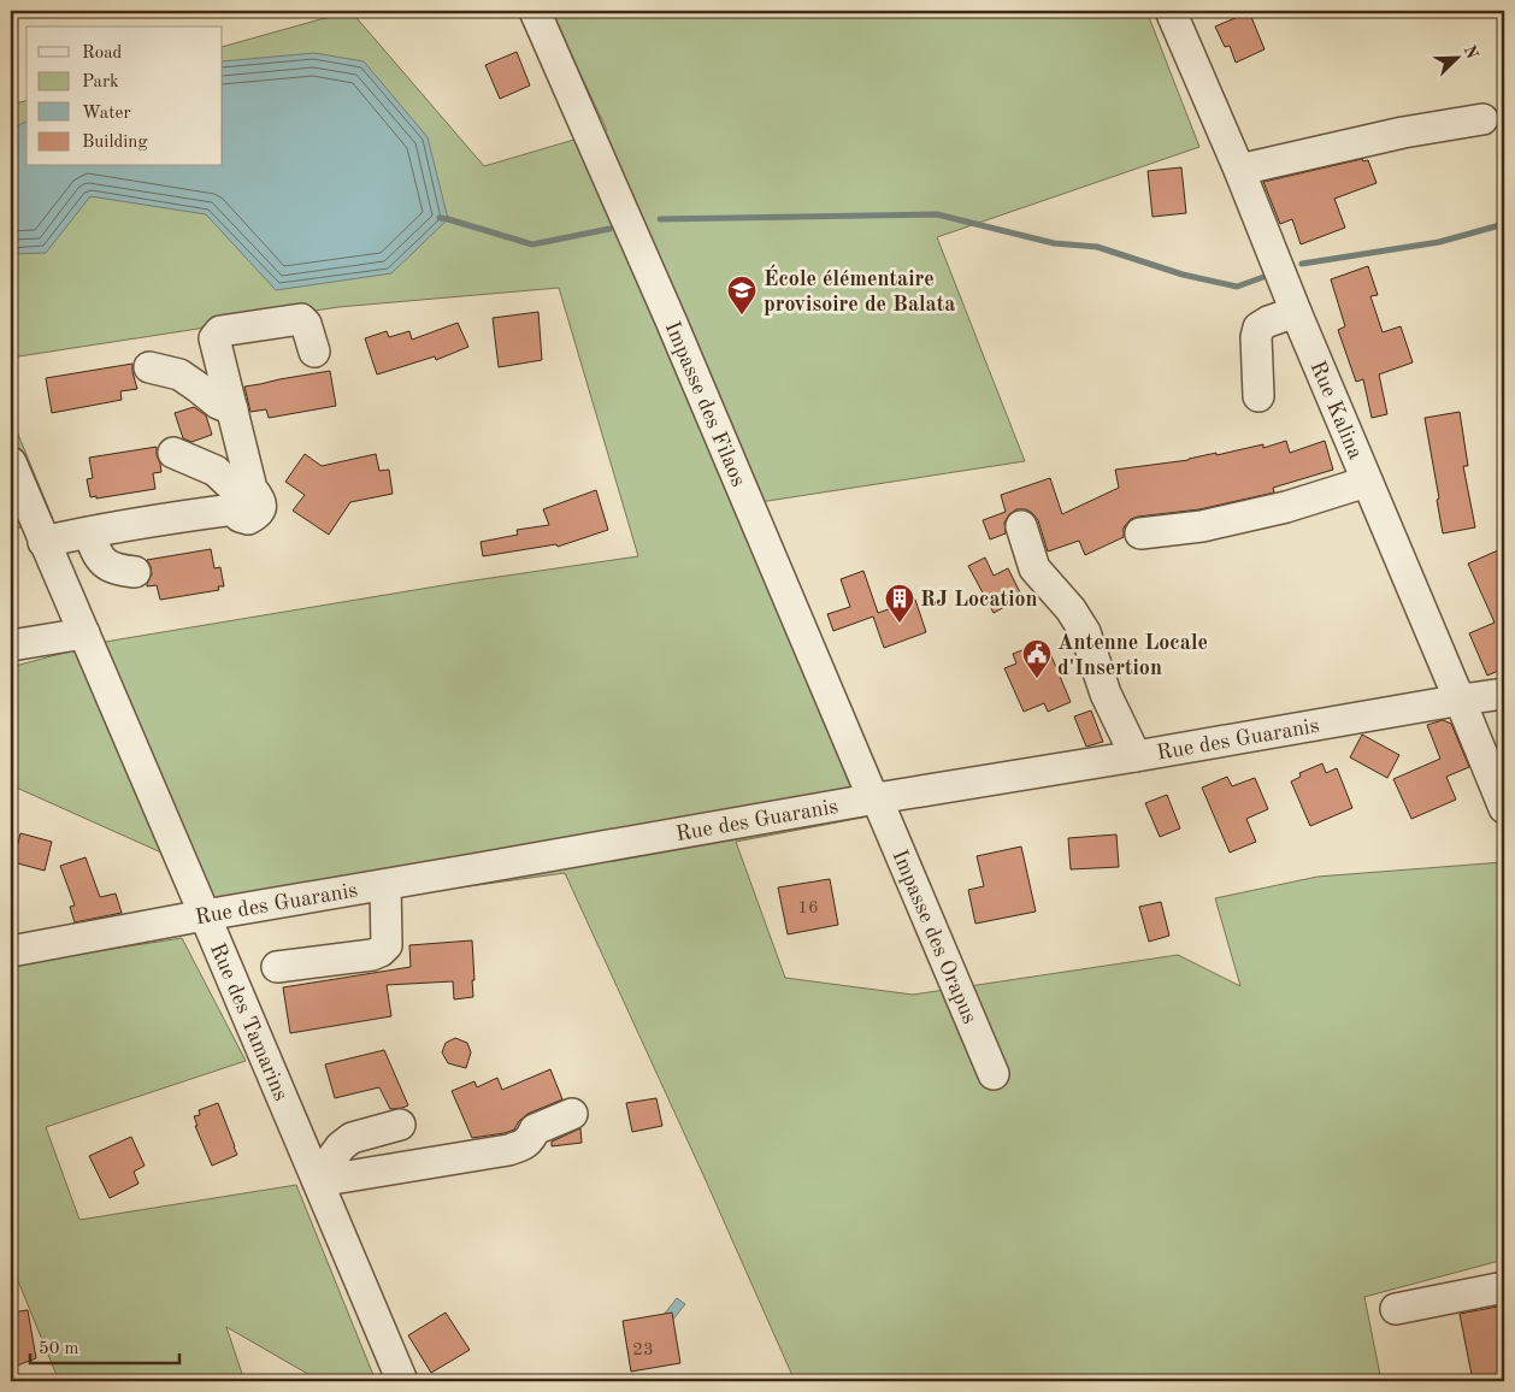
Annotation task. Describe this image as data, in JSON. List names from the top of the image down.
{
  "streets": {
    "street": [
      "Impasse des Filaos",
      "Rue Kalina",
      "Rue des Guaranis",
      "Impasse des Orapus",
      "Rue des Tamarins"
    ]
  },
  "crossings": [
    ["Impasse des Filaos", "Rue des Guaranis"],
    ["Impasse des Filaos", "Impasse des Orapus"],
    ["Rue Kalina", "Rue des Guaranis"],
    ["Rue des Guaranis", "Impasse des Orapus"],
    ["Rue des Guaranis", "Rue des Tamarins"]
  ],
  "places": {
    "school or university": ["École élémentaire provisoire de Balata"],
    "building": ["RJ Location"],
    "public building": ["Antenne Locale d'Insertion"]
  },
  "house_numbers": ["16", "23"],
  "legend": [
    "Road",
    "Park",
    "Water",
    "Building"
  ],
  "scale_bar": "50 m",
  "north": "top right"
}
